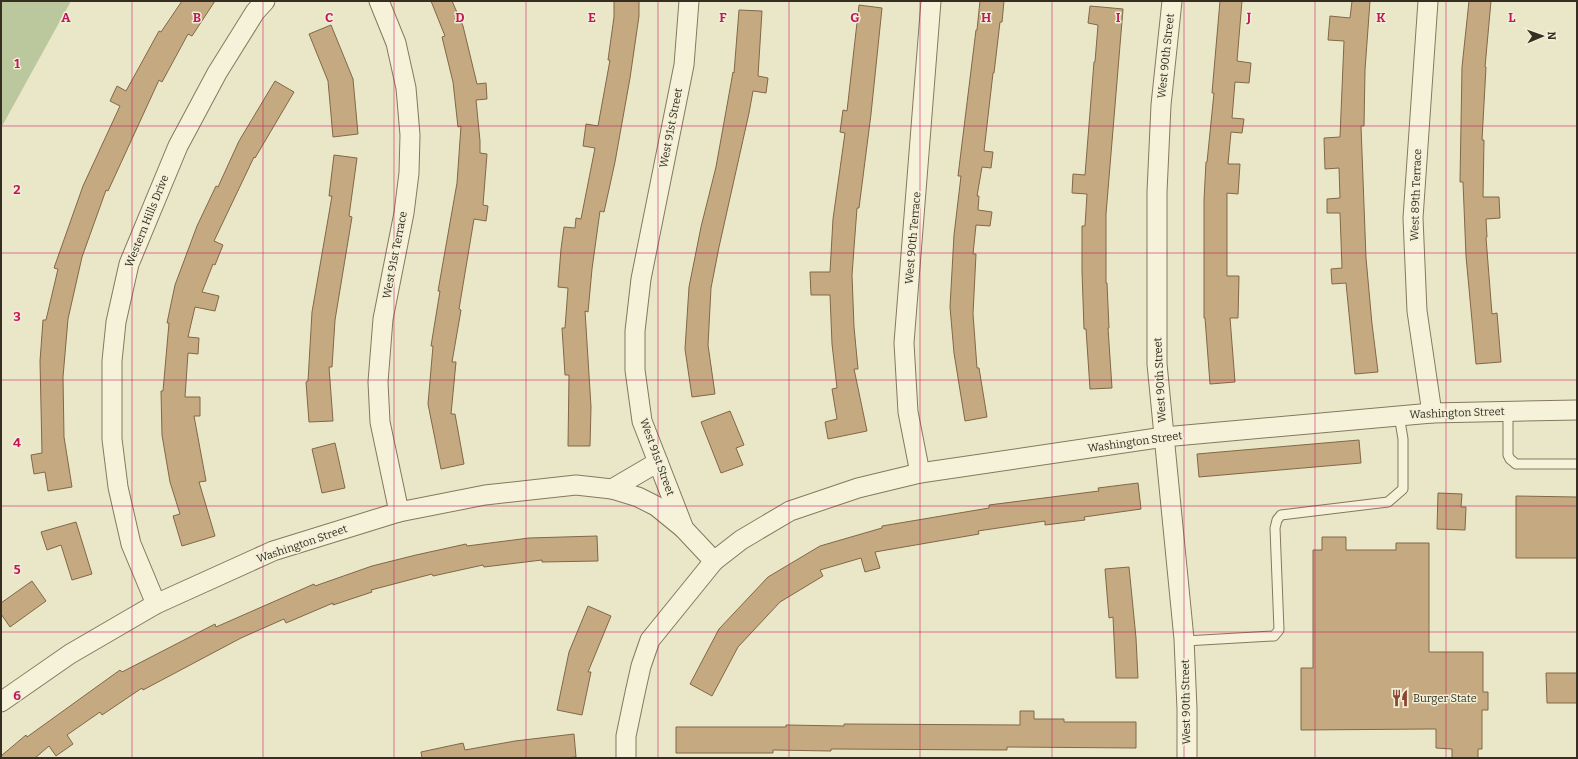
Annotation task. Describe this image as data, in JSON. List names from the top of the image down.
{
  "streets": {
    "street": [
      "West 90th Street",
      "West 91st Street",
      "West 89th Terrace",
      "Western Hills Drive",
      "West 90th Terrace",
      "West 91st Terrace",
      "Washington Street"
    ]
  },
  "crossings": [
    ["West 90th Street", "Washington Street"],
    ["West 91st Street", "Washington Street"],
    ["West 89th Terrace", "Washington Street"],
    ["Western Hills Drive", "Washington Street"],
    ["West 90th Terrace", "Washington Street"],
    ["West 91st Terrace", "Washington Street"]
  ],
  "places": {
    "restaurant": ["Burger State"]
  },
  "north": "right",
  "grid": {
    "columns": [
      "A",
      "B",
      "C",
      "D",
      "E",
      "F",
      "G",
      "H",
      "I",
      "J",
      "K",
      "L"
    ],
    "rows": [
      "1",
      "2",
      "3",
      "4",
      "5",
      "6"
    ]
  }
}
